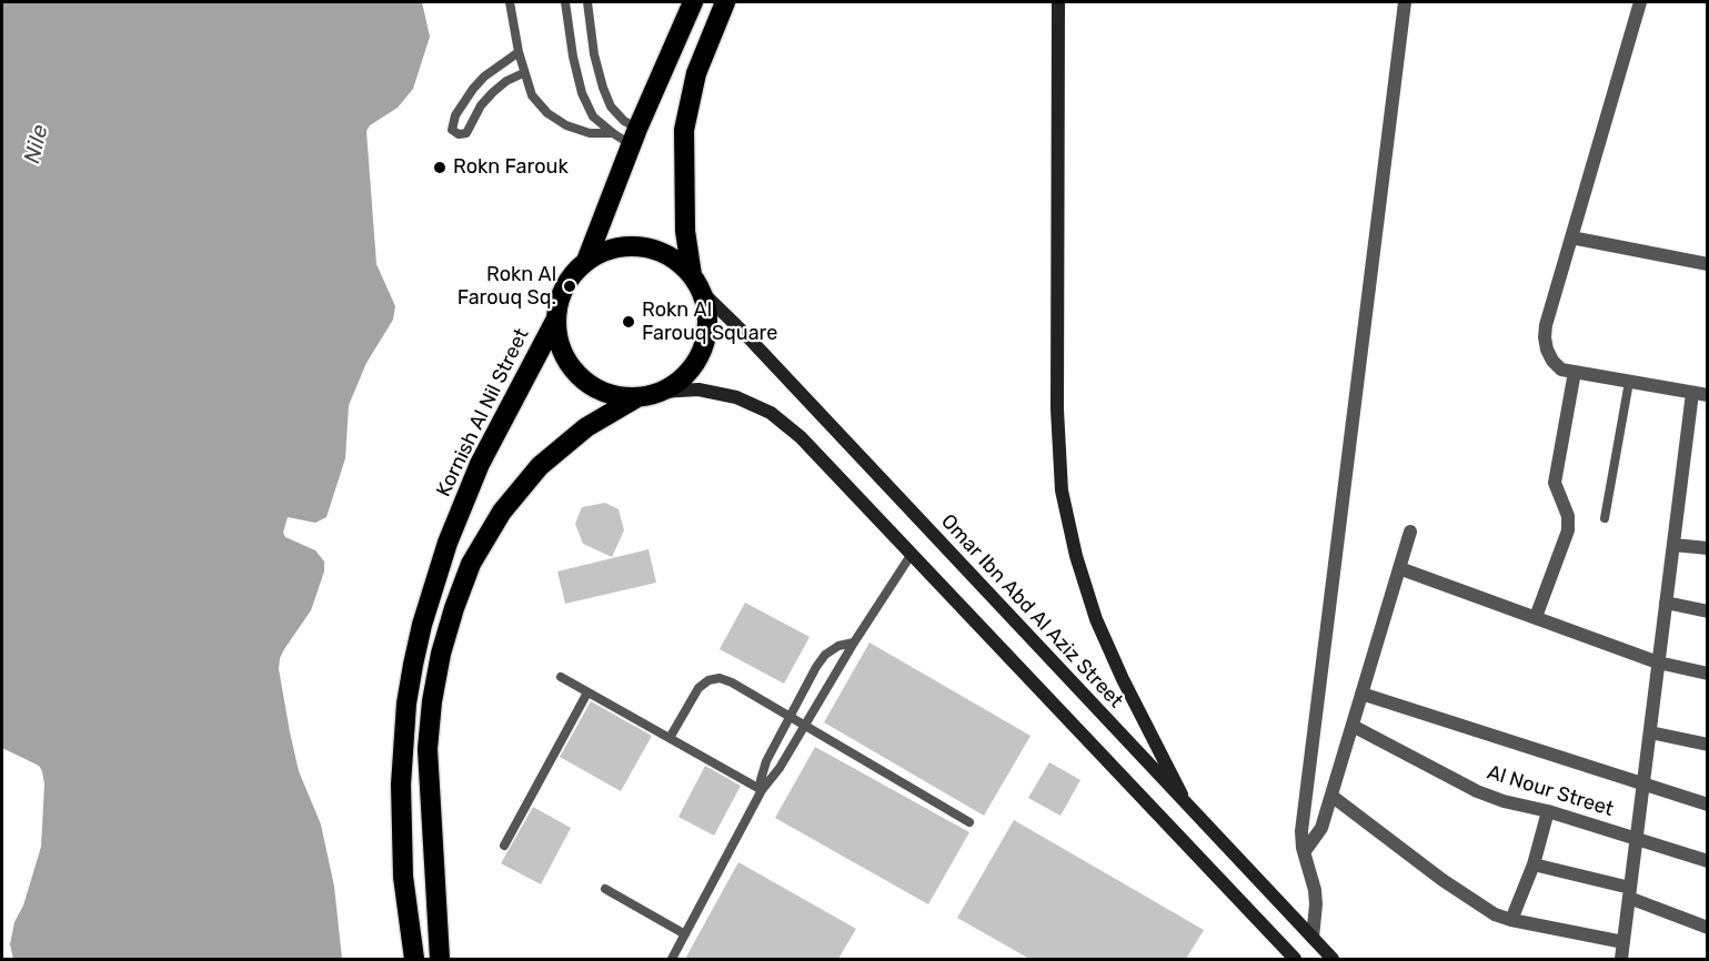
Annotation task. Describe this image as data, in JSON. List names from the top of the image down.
{
  "streets": {
    "highway": ["Kornish Al Nil Street"],
    "main road": ["Omar Ibn Abd Al Aziz Street"],
    "street": ["Al Nour Street"]
  },
  "crossings": [
    ["Kornish Al Nil Street", "Omar Ibn Abd Al Aziz Street"]
  ],
  "water": ["Nile"],
  "places": ["Rokn Farouk", "Rokn Al Farouq Sq.", "Rokn Al Farouq Square"]
}
